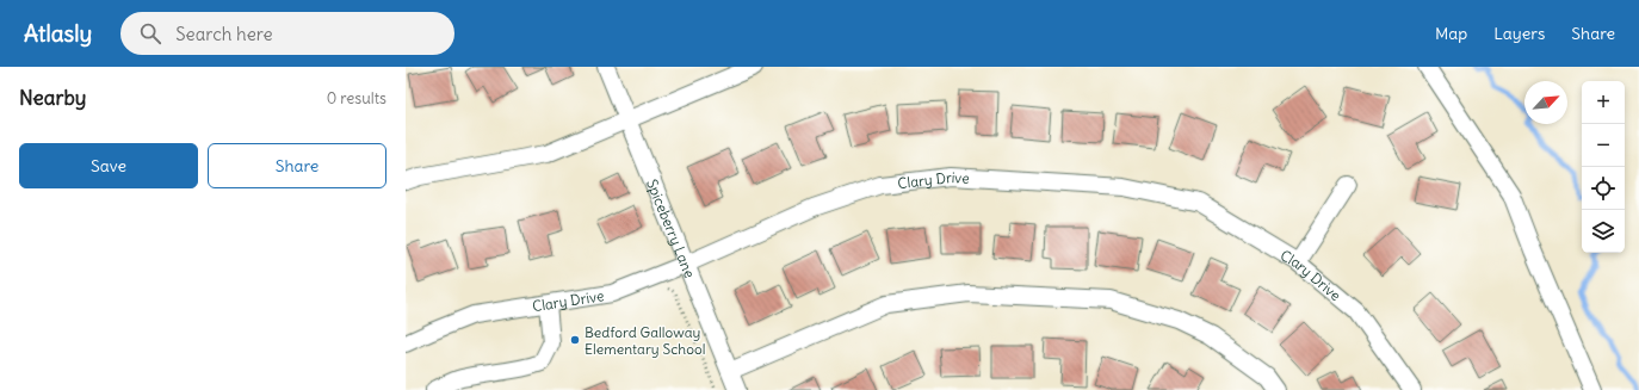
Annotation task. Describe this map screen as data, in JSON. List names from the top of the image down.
{
  "streets": {
    "street": ["Clary Drive", "Spiceberry Lane"]
  },
  "crossings": [
    ["Clary Drive", "Spiceberry Lane"]
  ],
  "places": ["Bedford Galloway Elementary School"],
  "north": "top right",
  "page": {
    "header": "Atlasly",
    "search": "Search here",
    "nav": ["Map", "Layers", "Share"],
    "heading": ["Nearby", "0 results"],
    "map_buttons": ["+", "−"],
    "buttons": ["Save", "Share"]
  }
}
